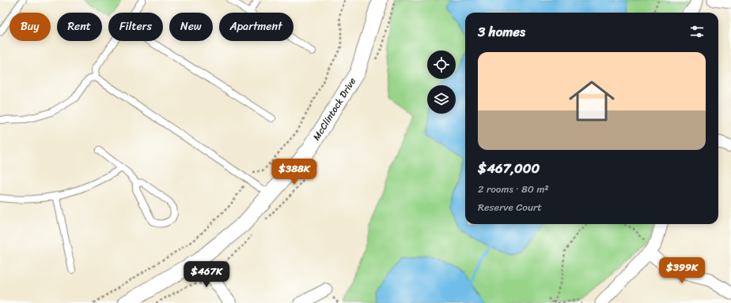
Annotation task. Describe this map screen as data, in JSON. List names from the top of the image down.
{
  "streets": {
    "street": ["McClintock Drive"]
  },
  "page": {
    "chip": [
      "Buy",
      "Rent",
      "Filters",
      "New",
      "Apartment"
    ],
    "heading": "3 homes",
    "list": [
      {
        "name": "$467,000",
        "note": "2 rooms · 80 m² · Reserve Court"
      }
    ],
    "price": ["$388K", "$399K", "$467K"]
  }
}
